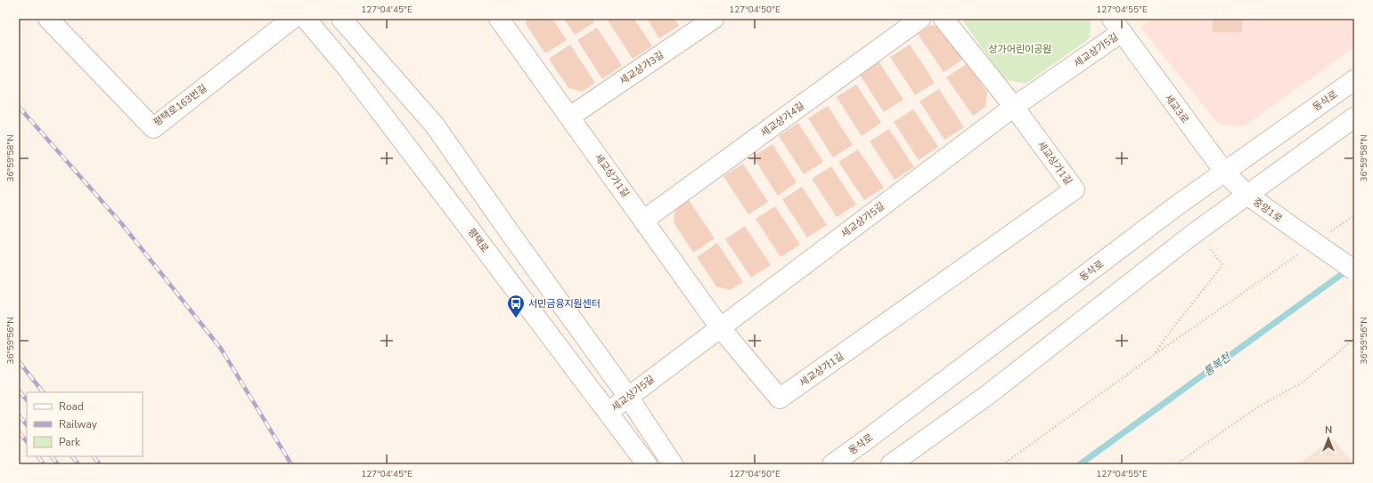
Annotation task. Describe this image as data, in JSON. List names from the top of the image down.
{
  "streets": {
    "street": [
      "세교상가5길",
      "세교상가3길",
      "동삭로",
      "평택로163번길",
      "세교3로",
      "세교상가4길",
      "세교상가1길",
      "중앙1로",
      "평택로"
    ]
  },
  "crossings": [
    ["세교상가5길", "세교3로"],
    ["세교상가5길", "세교상가1길"],
    ["세교상가5길", "평택로"],
    ["세교상가3길", "세교상가1길"],
    ["동삭로", "세교3로"],
    ["세교3로", "중앙1로"],
    ["세교상가4길", "세교상가1길"]
  ],
  "water": ["통복천"],
  "parks": ["상가어린이공원"],
  "places": {
    "bus stop": ["서민금융지원센터"]
  },
  "legend": ["Road", "Railway", "Park"],
  "north": "top",
  "coordinates": [
    "127°04'45\"E",
    "127°04'50\"E",
    "127°04'55\"E",
    "36°59'58\"N",
    "36°59'56\"N"
  ]
}
